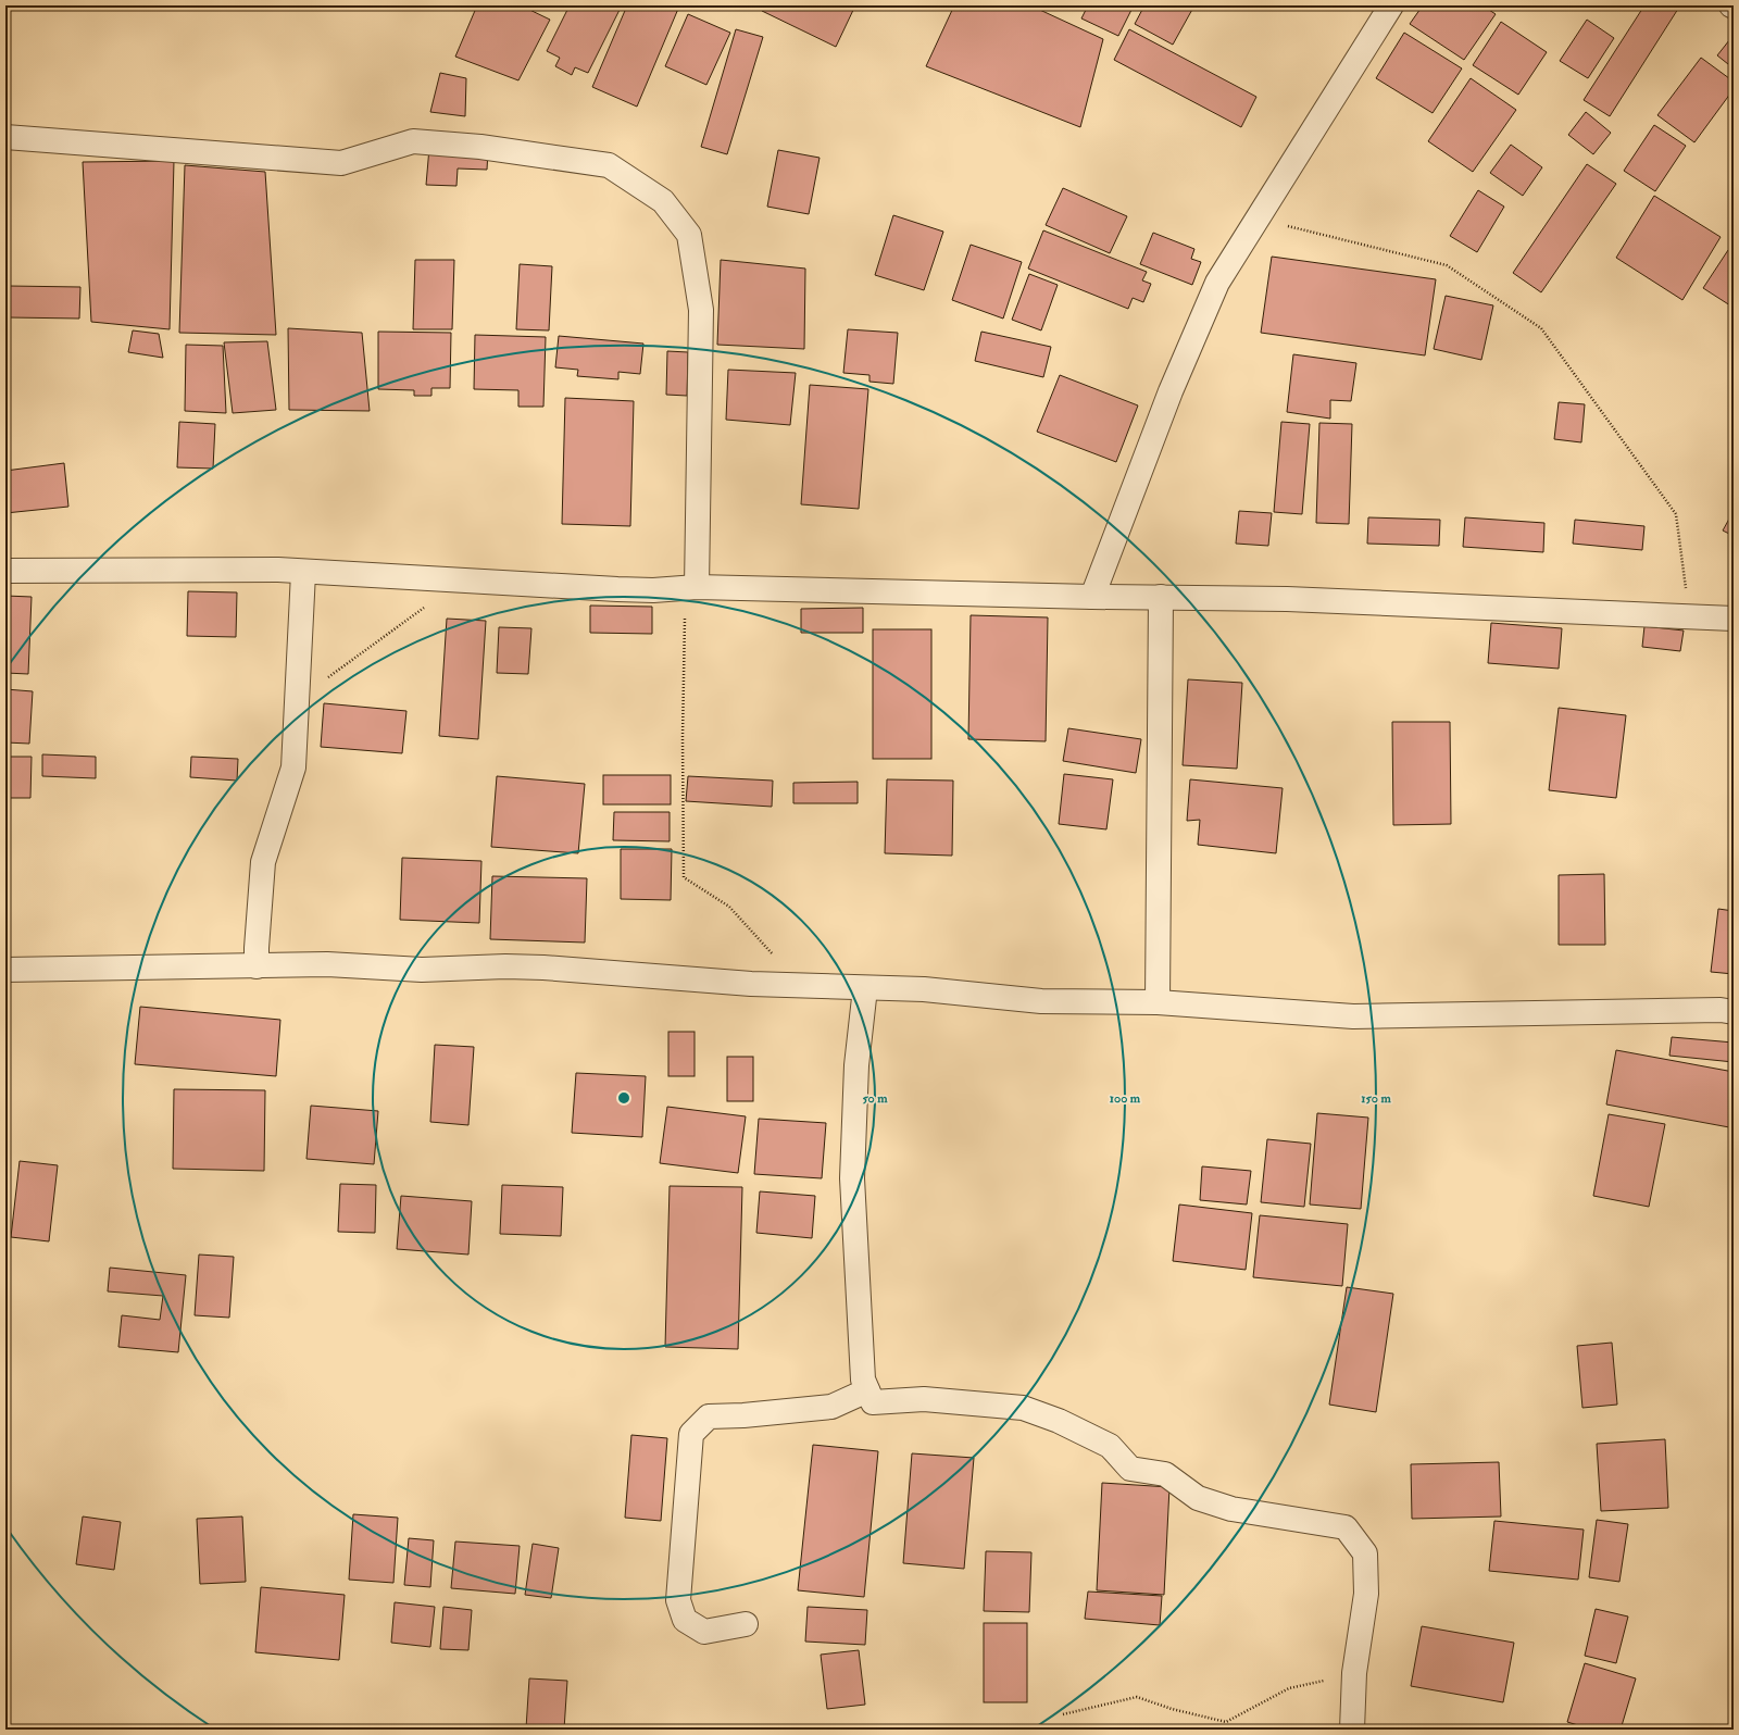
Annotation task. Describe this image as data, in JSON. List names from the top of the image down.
{
  "rings": ["50 m", "100 m", "150 m"]
}
